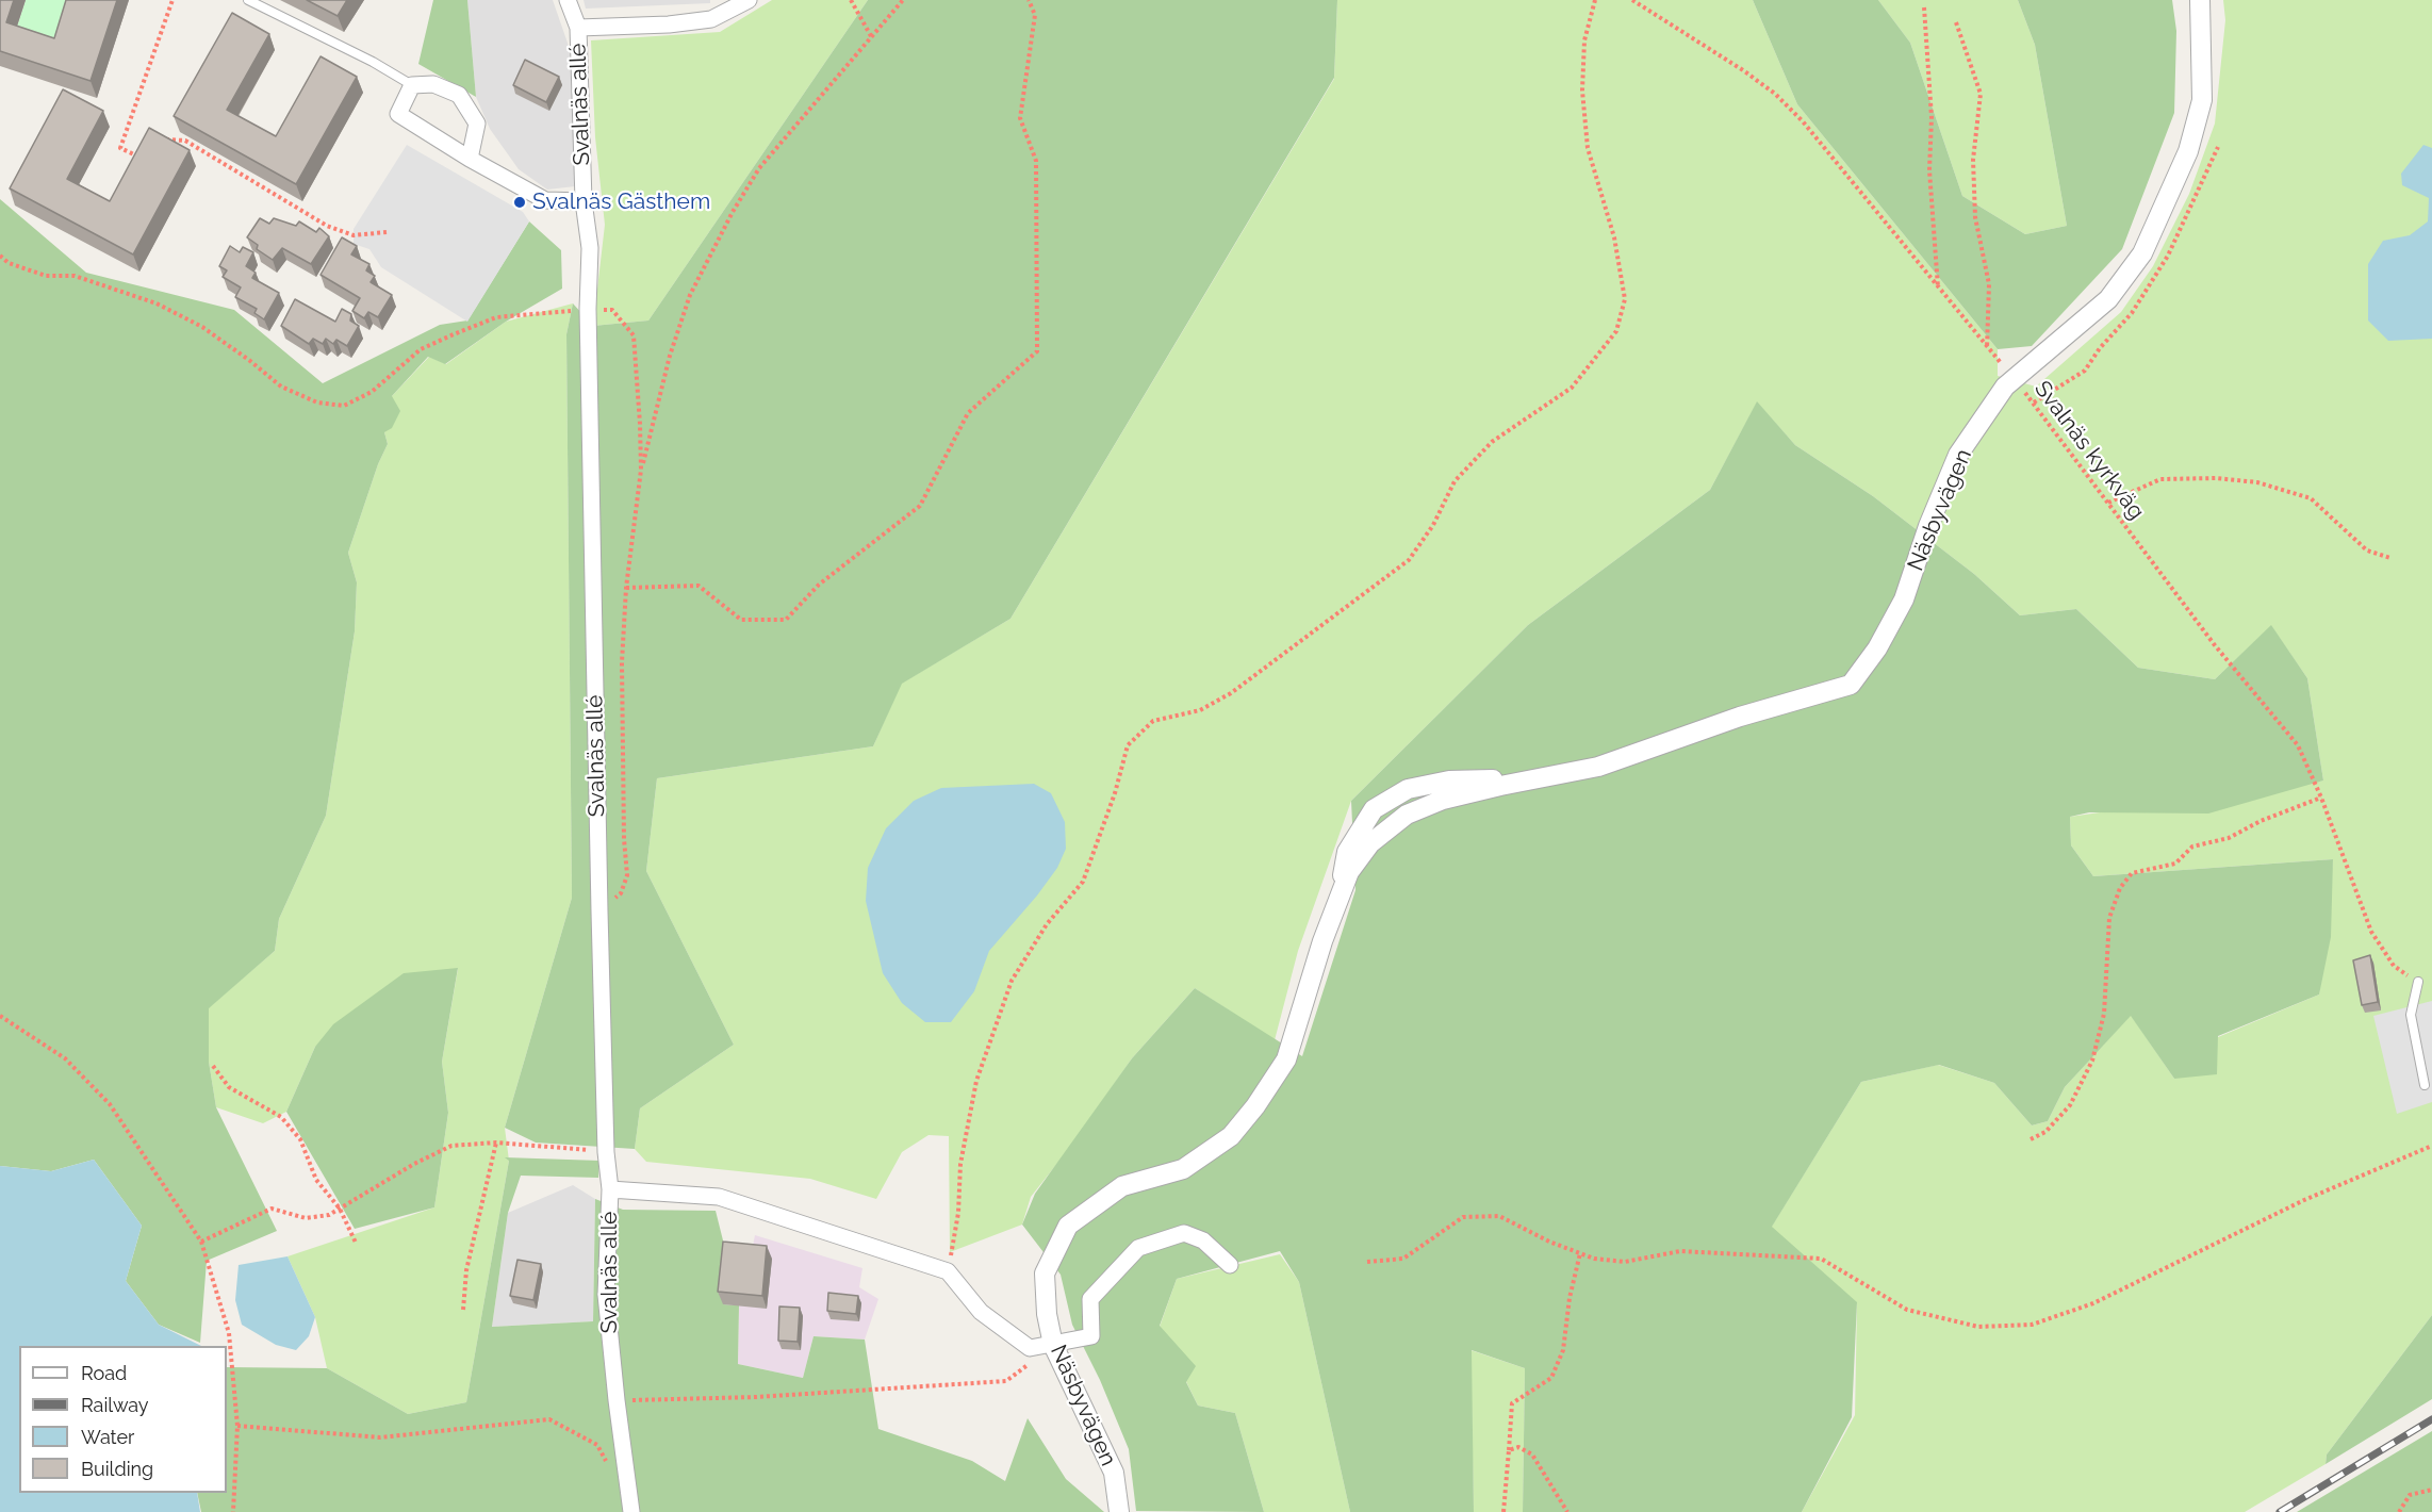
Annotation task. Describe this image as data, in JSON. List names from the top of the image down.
{
  "streets": {
    "street": ["Svalnäs allé", "Näsbyvägen"],
    "path": ["Svalnäs kyrkväg"]
  },
  "crossings": [
    ["Svalnäs kyrkväg", "Näsbyvägen"]
  ],
  "places": ["Svalnäs Gästhem"],
  "legend": [
    "Road",
    "Railway",
    "Water",
    "Building"
  ]
}
